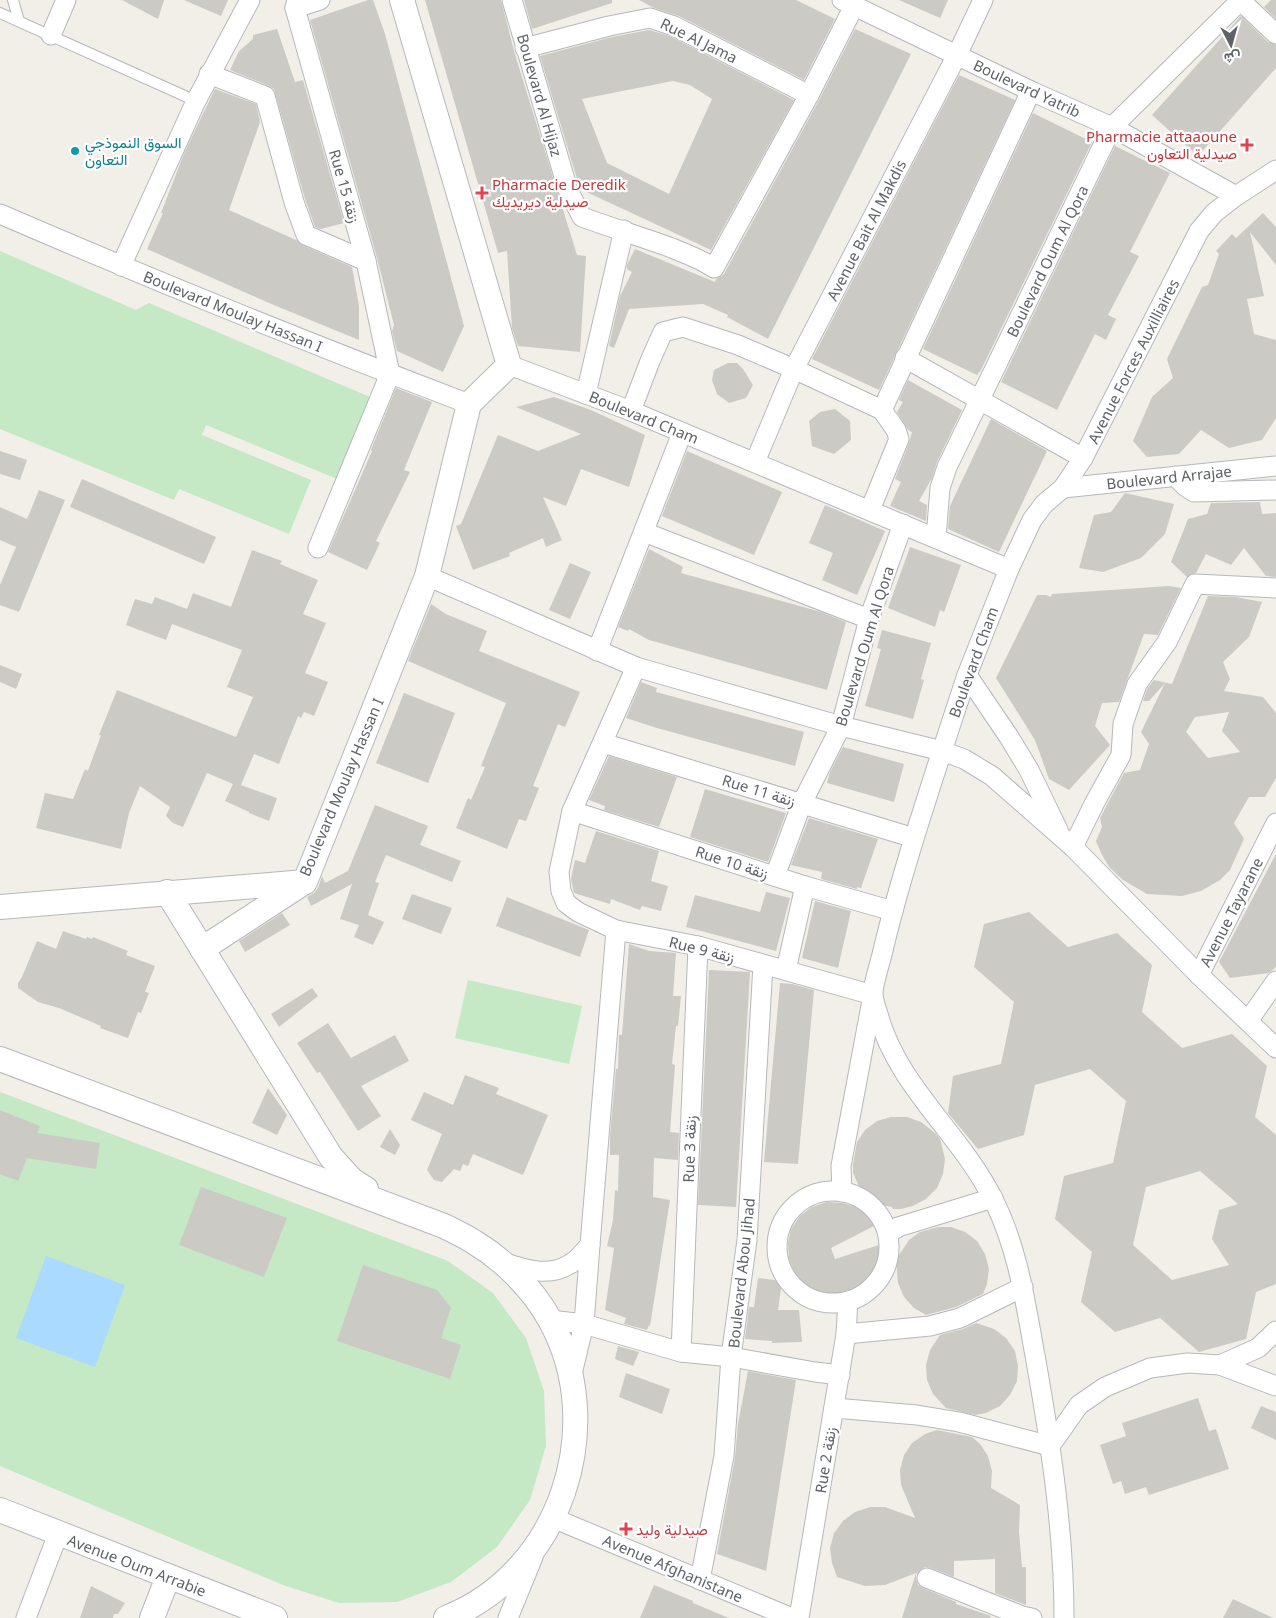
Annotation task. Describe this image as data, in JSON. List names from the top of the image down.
{
  "streets": {
    "street": [
      "Rue Al Jama",
      "Boulevard Yatrib",
      "Boulevard Al Hijaz",
      "Rue 15 زنقة",
      "Avenue Bait Al Makdis",
      "Boulevard Oum Al Qora",
      "Boulevard Moulay Hassan I",
      "Avenue Forces Auxilliaires",
      "Boulevard Cham",
      "Boulevard Arrajae",
      "Rue 11 زنقة",
      "Rue 10 زنقة",
      "Avenue Tayarane",
      "Rue 9 زنقة",
      "Rue 3 زنقة",
      "Boulevard Abou Jihad",
      "Rue 2 زنقة",
      "Avenue Oum Arrabie",
      "Avenue Afghanistane"
    ]
  },
  "crossings": [
    ["Rue Al Jama", "Boulevard Al Hijaz"],
    ["Boulevard Yatrib", "Avenue Bait Al Makdis"],
    ["Boulevard Yatrib", "Boulevard Oum Al Qora"],
    ["Boulevard Yatrib", "Avenue Forces Auxilliaires"],
    ["Rue 15 زنقة", "Boulevard Moulay Hassan I"],
    ["Avenue Bait Al Makdis", "Boulevard Cham"],
    ["Boulevard Oum Al Qora", "Boulevard Cham"],
    ["Boulevard Oum Al Qora", "Rue 11 زنقة"],
    ["Boulevard Oum Al Qora", "Rue 10 زنقة"],
    ["Avenue Forces Auxilliaires", "Boulevard Cham"],
    ["Avenue Forces Auxilliaires", "Boulevard Arrajae"],
    ["Boulevard Cham", "Rue 11 زنقة"],
    ["Boulevard Cham", "Rue 10 زنقة"],
    ["Boulevard Cham", "Rue 9 زنقة"],
    ["Boulevard Cham", "Rue 2 زنقة"],
    ["Rue 10 زنقة", "Rue 9 زنقة"],
    ["Rue 9 زنقة", "Rue 3 زنقة"],
    ["Rue 9 زنقة", "Boulevard Abou Jihad"],
    ["Boulevard Abou Jihad", "Avenue Afghanistane"]
  ],
  "places": {
    "health": ["Pharmacie attaaoune صيدلية التعاون", "Pharmacie Deredik صيدلية ديريديك", "صيدلية وليد"],
    "other": ["السوق النموذجي التعاون"]
  },
  "north": "bottom"
}
